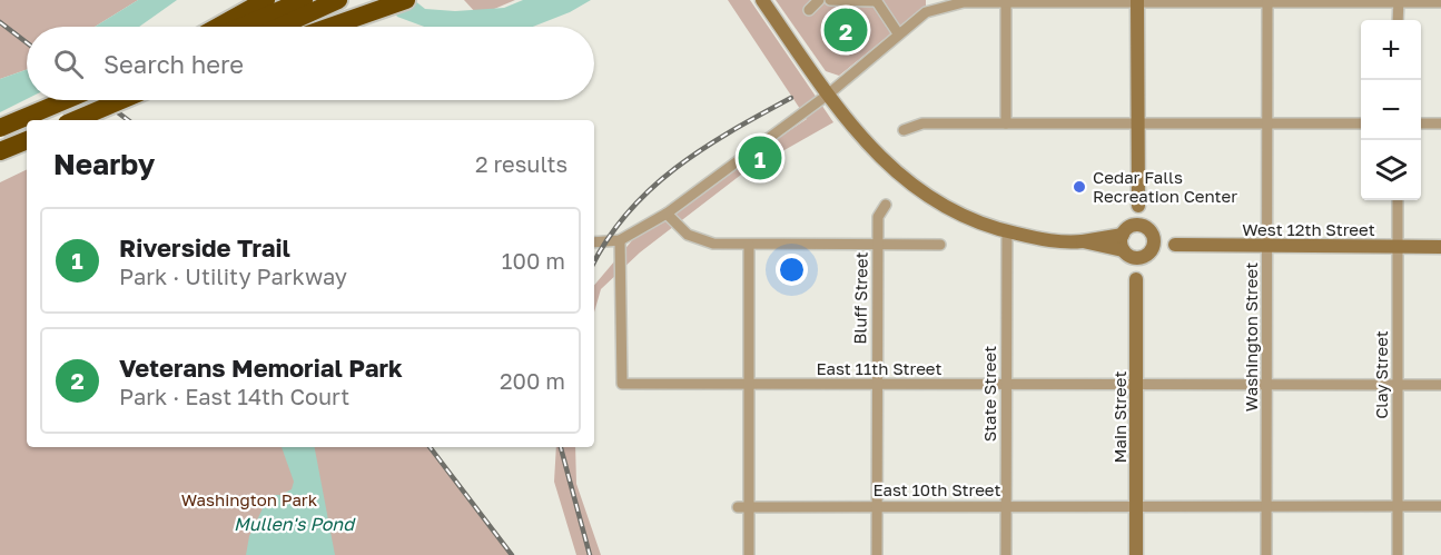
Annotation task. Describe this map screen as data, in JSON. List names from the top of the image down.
{
  "streets": {
    "main road": ["West 12th Street", "Main Street"],
    "street": [
      "Bluff Street",
      "Washington Street",
      "East 11th Street",
      "Clay Street",
      "State Street",
      "East 10th Street"
    ]
  },
  "crossings": [
    ["West 12th Street", "Washington Street"],
    ["West 12th Street", "Clay Street"],
    ["West 12th Street", "Main Street"],
    ["Bluff Street", "East 11th Street"],
    ["Bluff Street", "East 10th Street"],
    ["Washington Street", "East 11th Street"],
    ["Washington Street", "East 10th Street"],
    ["East 11th Street", "Clay Street"],
    ["East 11th Street", "State Street"],
    ["East 11th Street", "Main Street"],
    ["Clay Street", "East 10th Street"],
    ["State Street", "East 10th Street"],
    ["Main Street", "East 10th Street"]
  ],
  "water": ["Mullen's Pond"],
  "parks": ["Washington Park"],
  "places": ["Cedar Falls Recreation Center"],
  "page": {
    "pins": ["2", "1"],
    "map_buttons": ["+", "−"],
    "search": "Search here",
    "heading": ["Nearby", "2 results"],
    "list": [
      {
        "mark": "1",
        "name": "Riverside Trail",
        "note": "Park · Utility Parkway",
        "value": "100 m"
      },
      {
        "mark": "2",
        "name": "Veterans Memorial Park",
        "note": "Park · East 14th Court",
        "value": "200 m"
      }
    ]
  }
}
